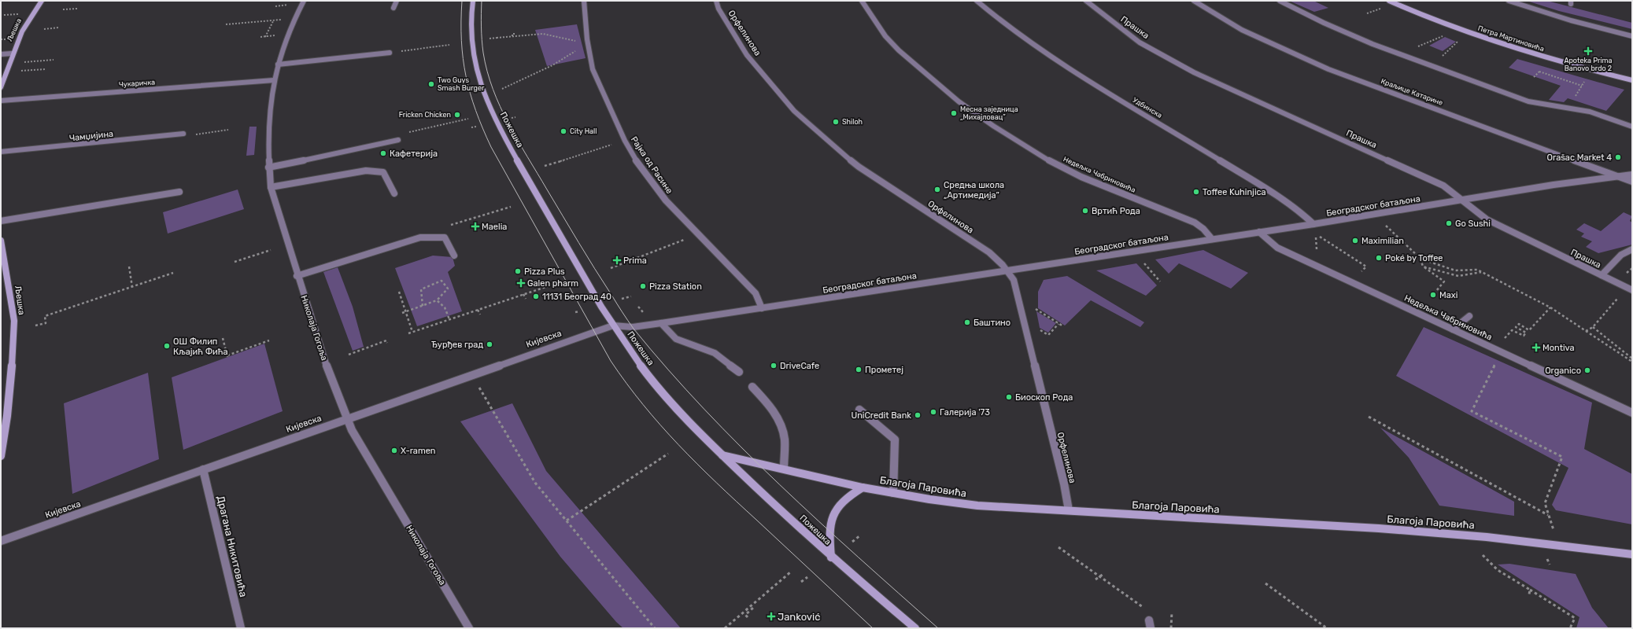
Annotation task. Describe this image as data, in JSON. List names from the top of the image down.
{
  "streets": {
    "main road": [
      "Љешка",
      "Петра Мартиновића",
      "Пожешка",
      "Благоја Паровића"
    ],
    "street": [
      "Прашка",
      "Орфелинова",
      "Чукаричка",
      "Краљице Катарине",
      "Удбинска",
      "Чамџијина",
      "Рајка од Расине",
      "Недељка Чабриновића",
      "Београдског батаљона",
      "Николаја Гогоља",
      "Кијевска",
      "Драгана Никитовића"
    ]
  },
  "crossings": [
    ["Прашка", "Београдског батаљона"],
    ["Орфелинова", "Београдског батаљона"],
    ["Орфелинова", "Благоја Паровића"],
    ["Чукаричка", "Николаја Гогоља"],
    ["Краљице Катарине", "Београдског батаљона"],
    ["Удбинска", "Београдског батаљона"],
    ["Пожешка", "Београдског батаљона"],
    ["Пожешка", "Кијевска"],
    ["Пожешка", "Благоја Паровића"],
    ["Рајка од Расине", "Београдског батаљона"],
    ["Недељка Чабриновића", "Београдског батаљона"],
    ["Београдског батаљона", "Кијевска"],
    ["Николаја Гогоља", "Кијевска"],
    ["Кијевска", "Драгана Никитовића"]
  ],
  "places": {
    "health": [
      "Apoteka Prima Banovo brdo 2",
      "Maelia",
      "Prima",
      "Galen pharm",
      "Montiva",
      "Janković"
    ],
    "other": [
      "Two Guys Smash Burger",
      "Месна заједница „Михајловац”",
      "Fricken Chicken",
      "Shiloh",
      "City Hall",
      "Кафетерија",
      "Orašac Market 4",
      "Средња школа „Артимедија”",
      "Toffee Kuhinjica",
      "Вртић Рода",
      "Go Sushi",
      "Maximilian",
      "Poké by Toffee",
      "Pizza Plus",
      "Pizza Station",
      "Maxi",
      "11131 Београд 40",
      "Баштино",
      "Ђурђев град",
      "ОШ Филип Кљајић Фића",
      "DriveCafe",
      "Прометеј",
      "Organico",
      "Биоскоп Рода",
      "Галерија '73",
      "UniCredit Bank",
      "X-ramen"
    ]
  }
}
